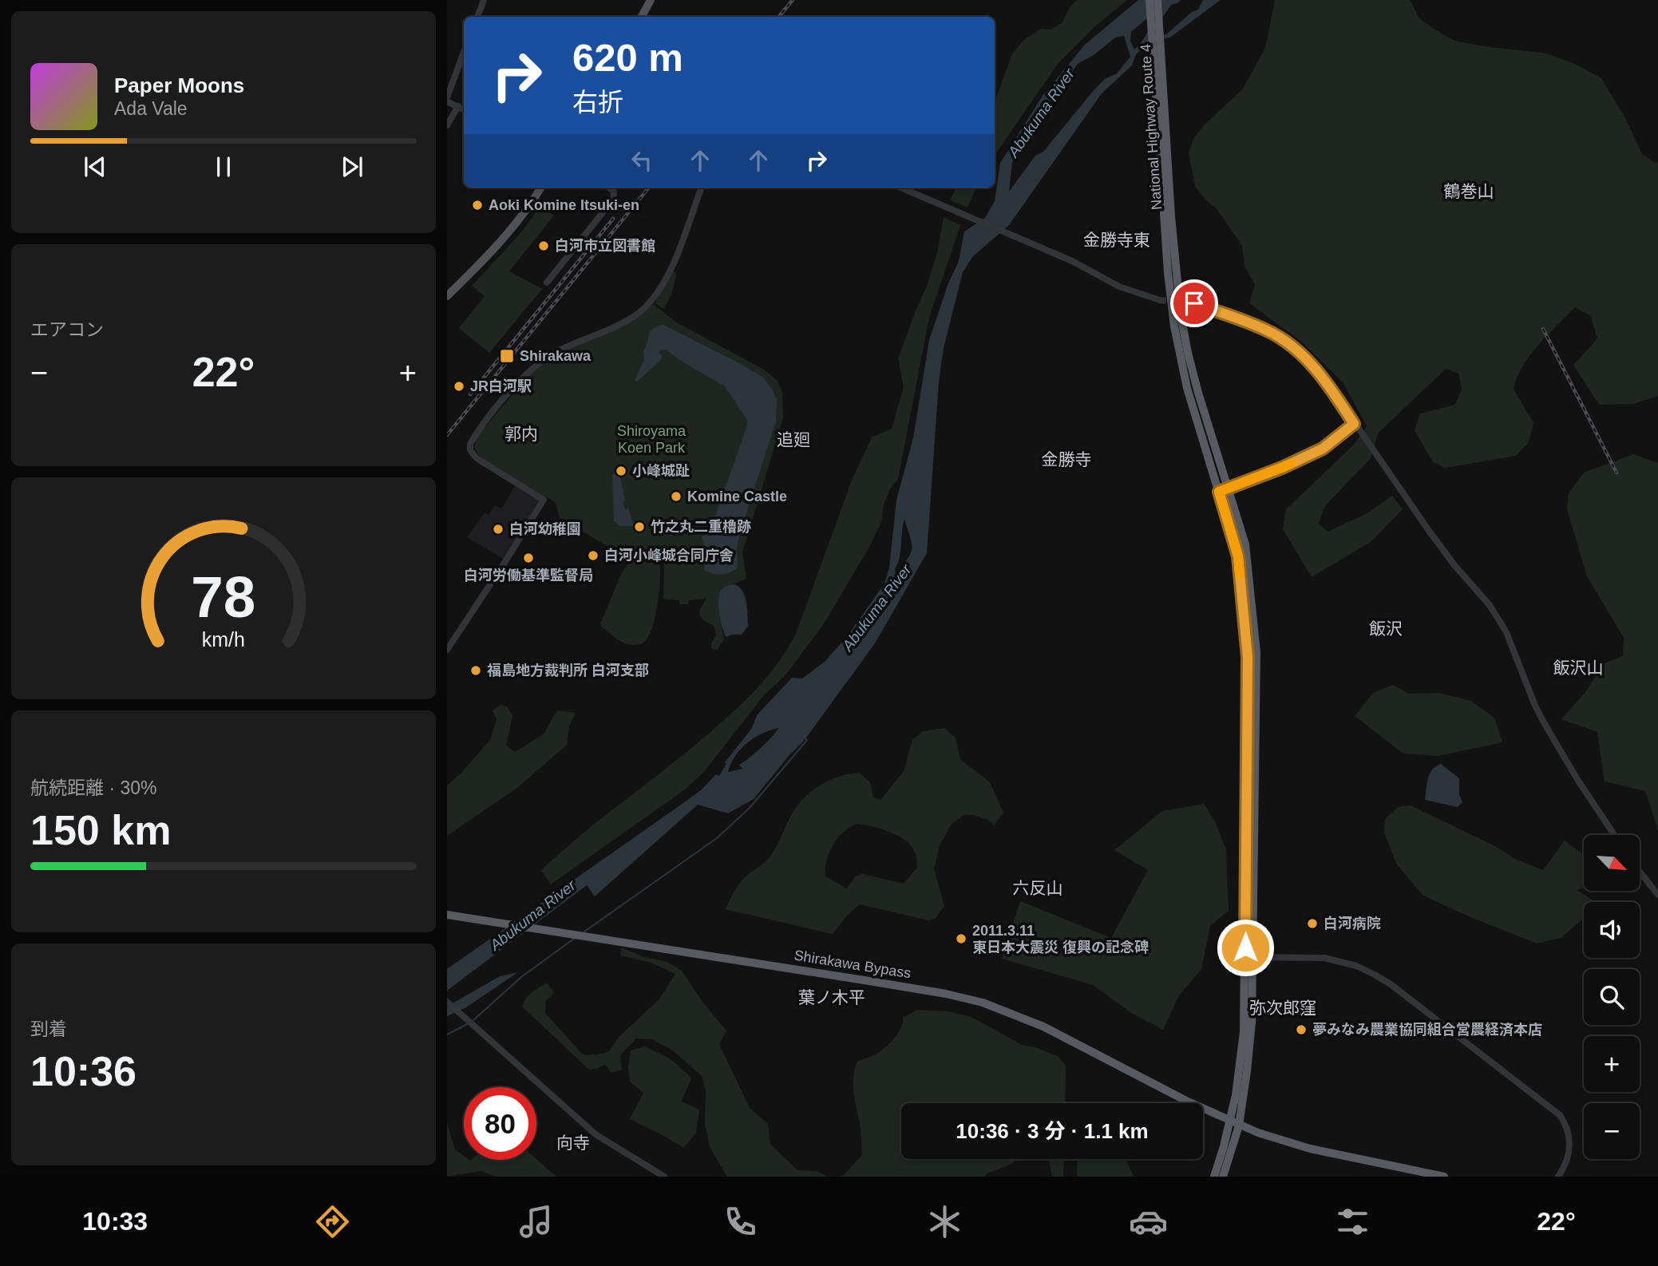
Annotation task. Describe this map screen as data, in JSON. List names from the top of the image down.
{
  "streets": {
    "highway": ["National Highway Route 4", "Shirakawa Bypass"]
  },
  "crossings": [
    ["National Highway Route 4", "Shirakawa Bypass"]
  ],
  "districts": [
    "鶴巻山",
    "金勝寺東",
    "郭内",
    "追廻",
    "金勝寺",
    "飯沢",
    "飯沢山",
    "六反山",
    "葉ノ木平",
    "弥次郎窪",
    "向寺"
  ],
  "water": ["Abukuma River"],
  "parks": ["Shiroyama Koen Park"],
  "places": {
    "other": [
      "Aoki Komine Itsuki-en",
      "白河市立図書館",
      "JR白河駅",
      "小峰城趾",
      "Komine Castle",
      "竹之丸二重櫓跡",
      "白河幼稚園",
      "白河小峰城合同庁舎",
      "白河労働基準監督局",
      "福島地方裁判所 白河支部",
      "白河病院",
      "2011.3.11 東日本大震災 復興の記念碑",
      "夢みなみ農業協同組合営農経済本店"
    ],
    "transit": ["Shirakawa"]
  },
  "north": "bottom right",
  "page": {
    "turn": ["620 m", "右折"],
    "song": ["Paper Moons", "Ada Vale"],
    "tile": [
      "エアコン",
      ["航続距離 · 30%", "150 km"],
      ["到着", "10:36"]
    ],
    "heat": ["−", "22°", "+"],
    "map_buttons": ["+", "−"],
    "limit": "80",
    "trip": "10:36 · 3 分 · 1.1 km",
    "tabs": ["10:33", "22°"],
    "gauge": ["78", "km/h"]
  }
}
